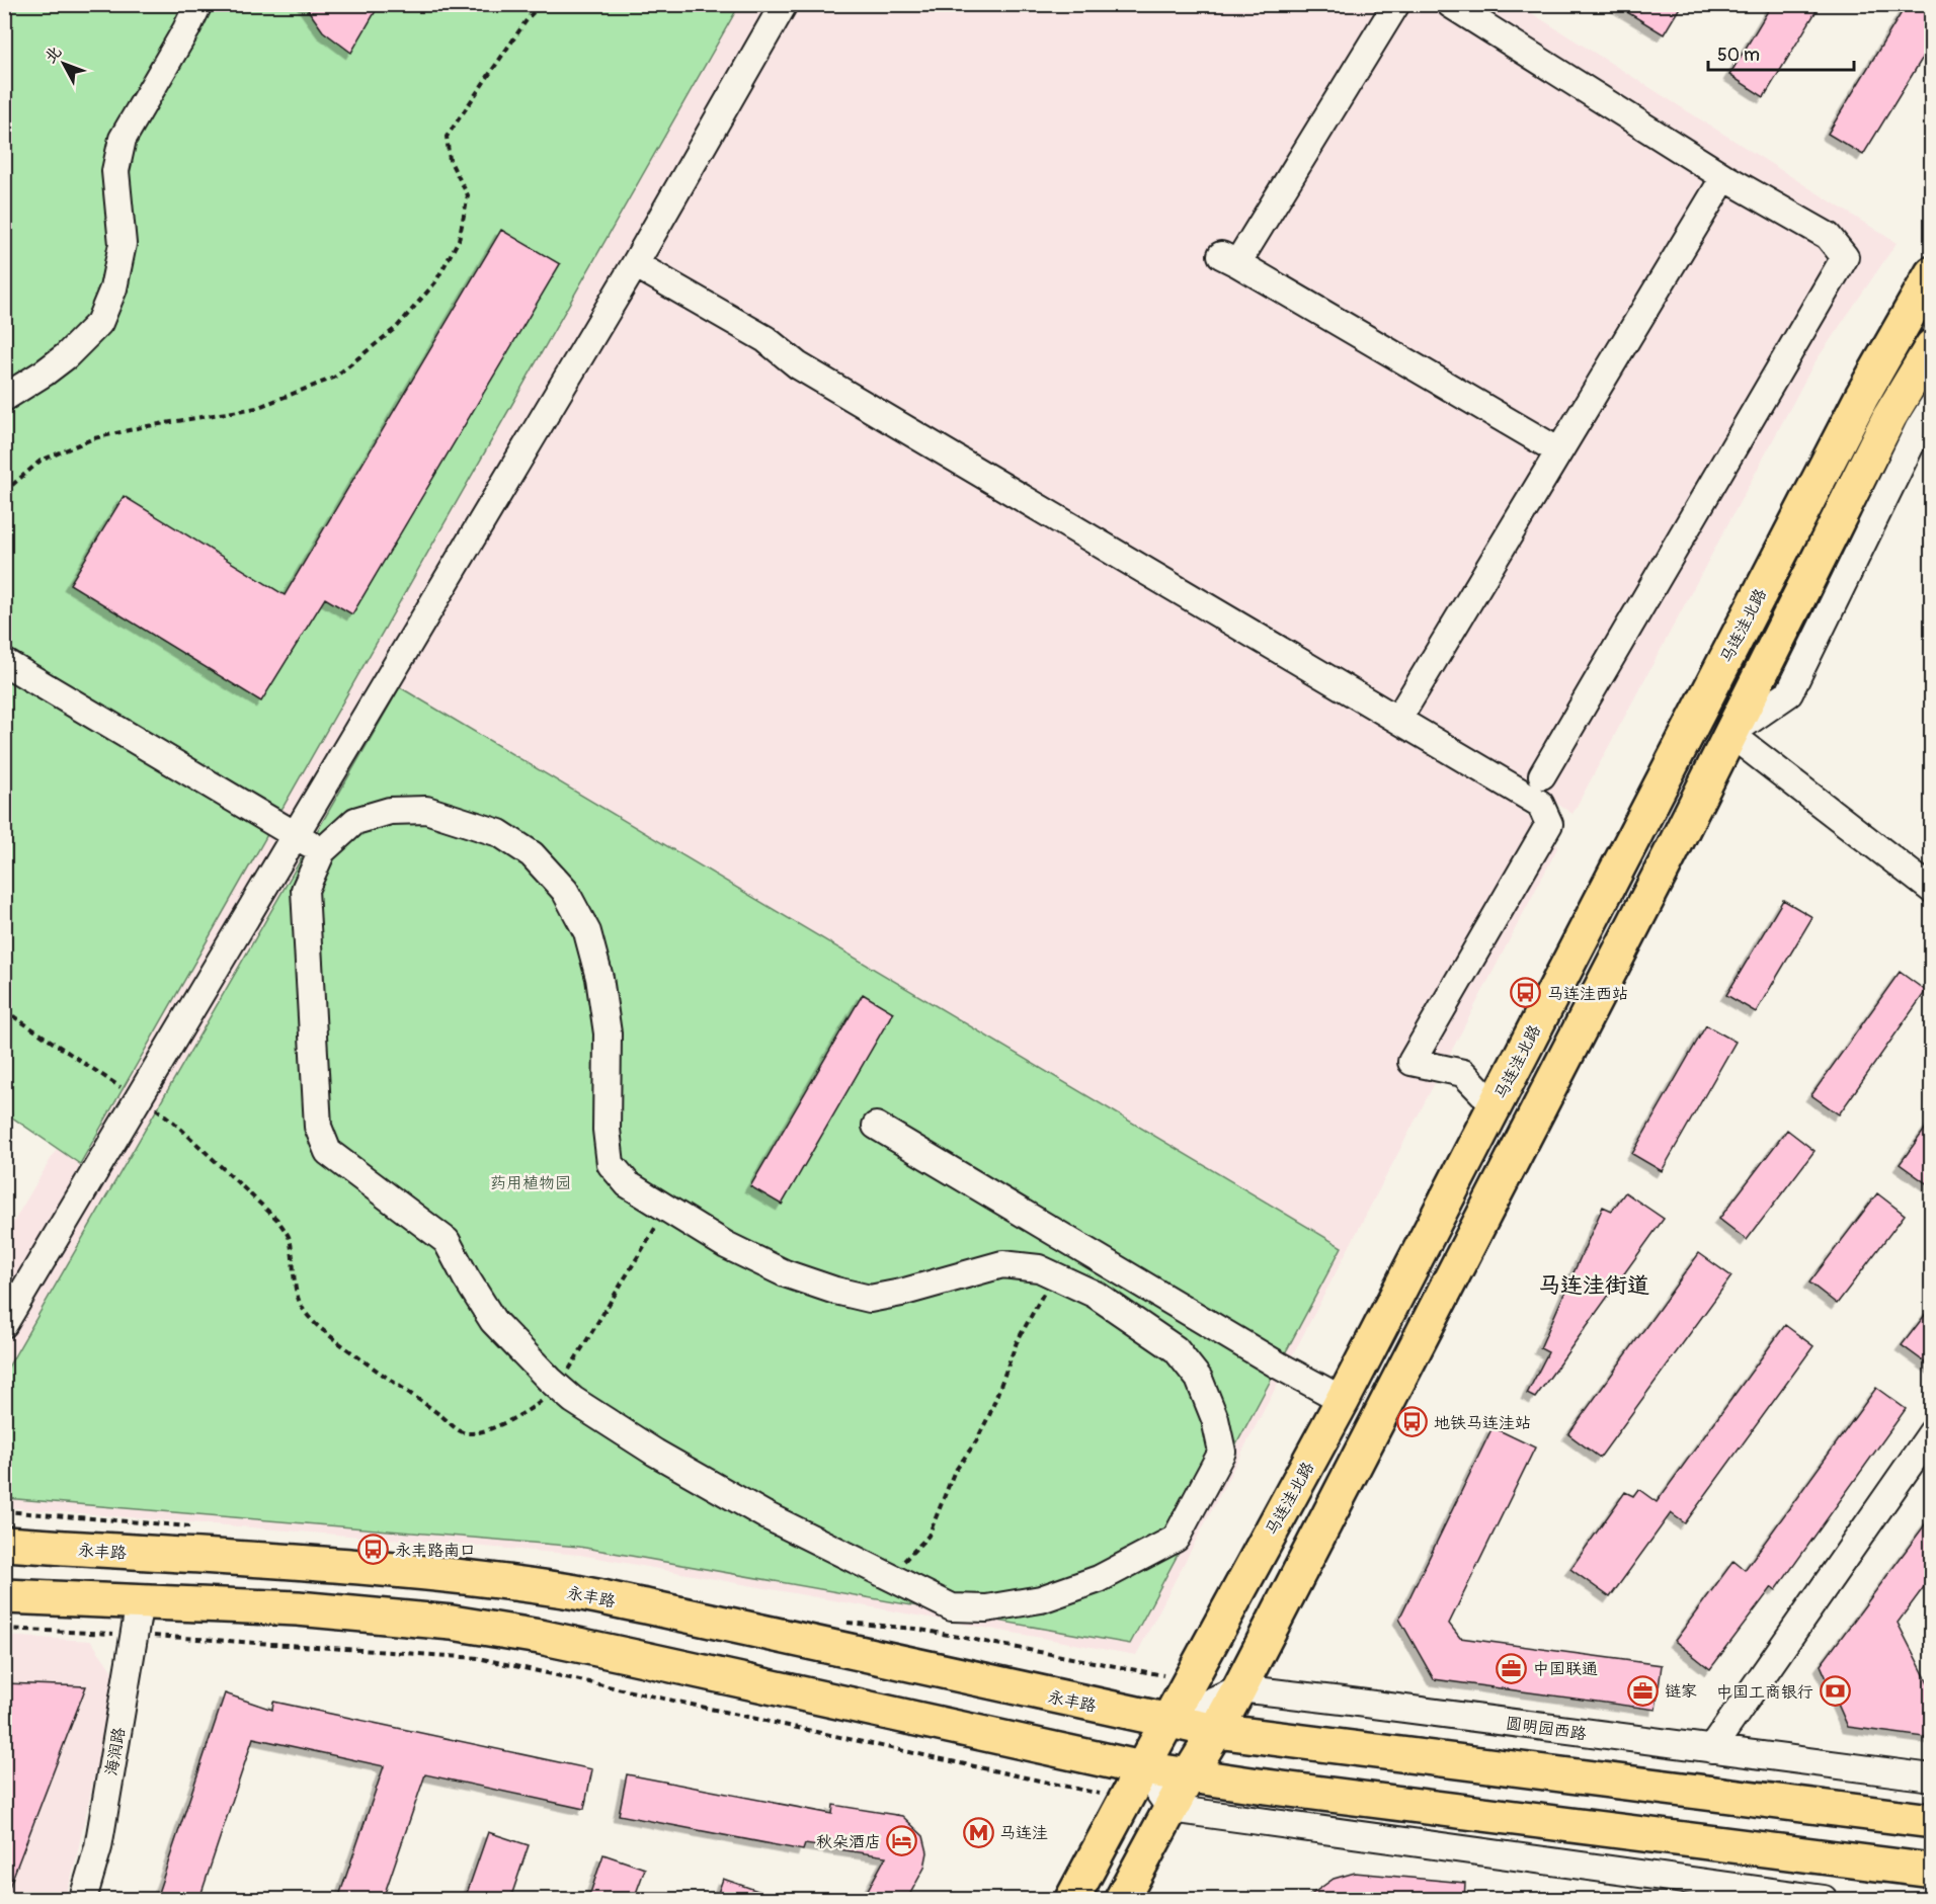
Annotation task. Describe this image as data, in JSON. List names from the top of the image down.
{
  "streets": {
    "main road": ["马连洼北路", "永丰路"],
    "street": ["圆明园西路", "海润路"]
  },
  "crossings": [
    ["马连洼北路", "永丰路"]
  ],
  "districts": ["马连洼街道"],
  "parks": ["药用植物园"],
  "places": {
    "bus stop": ["马连洼西站", "地铁马连洼站", "永丰路南口"],
    "office": ["中国联通", "链家"],
    "bank": ["中国工商银行"],
    "metro station": ["马连洼"],
    "hotel": ["秋朵酒店"]
  },
  "scale_bar": "50 m",
  "north": "top left"
}
